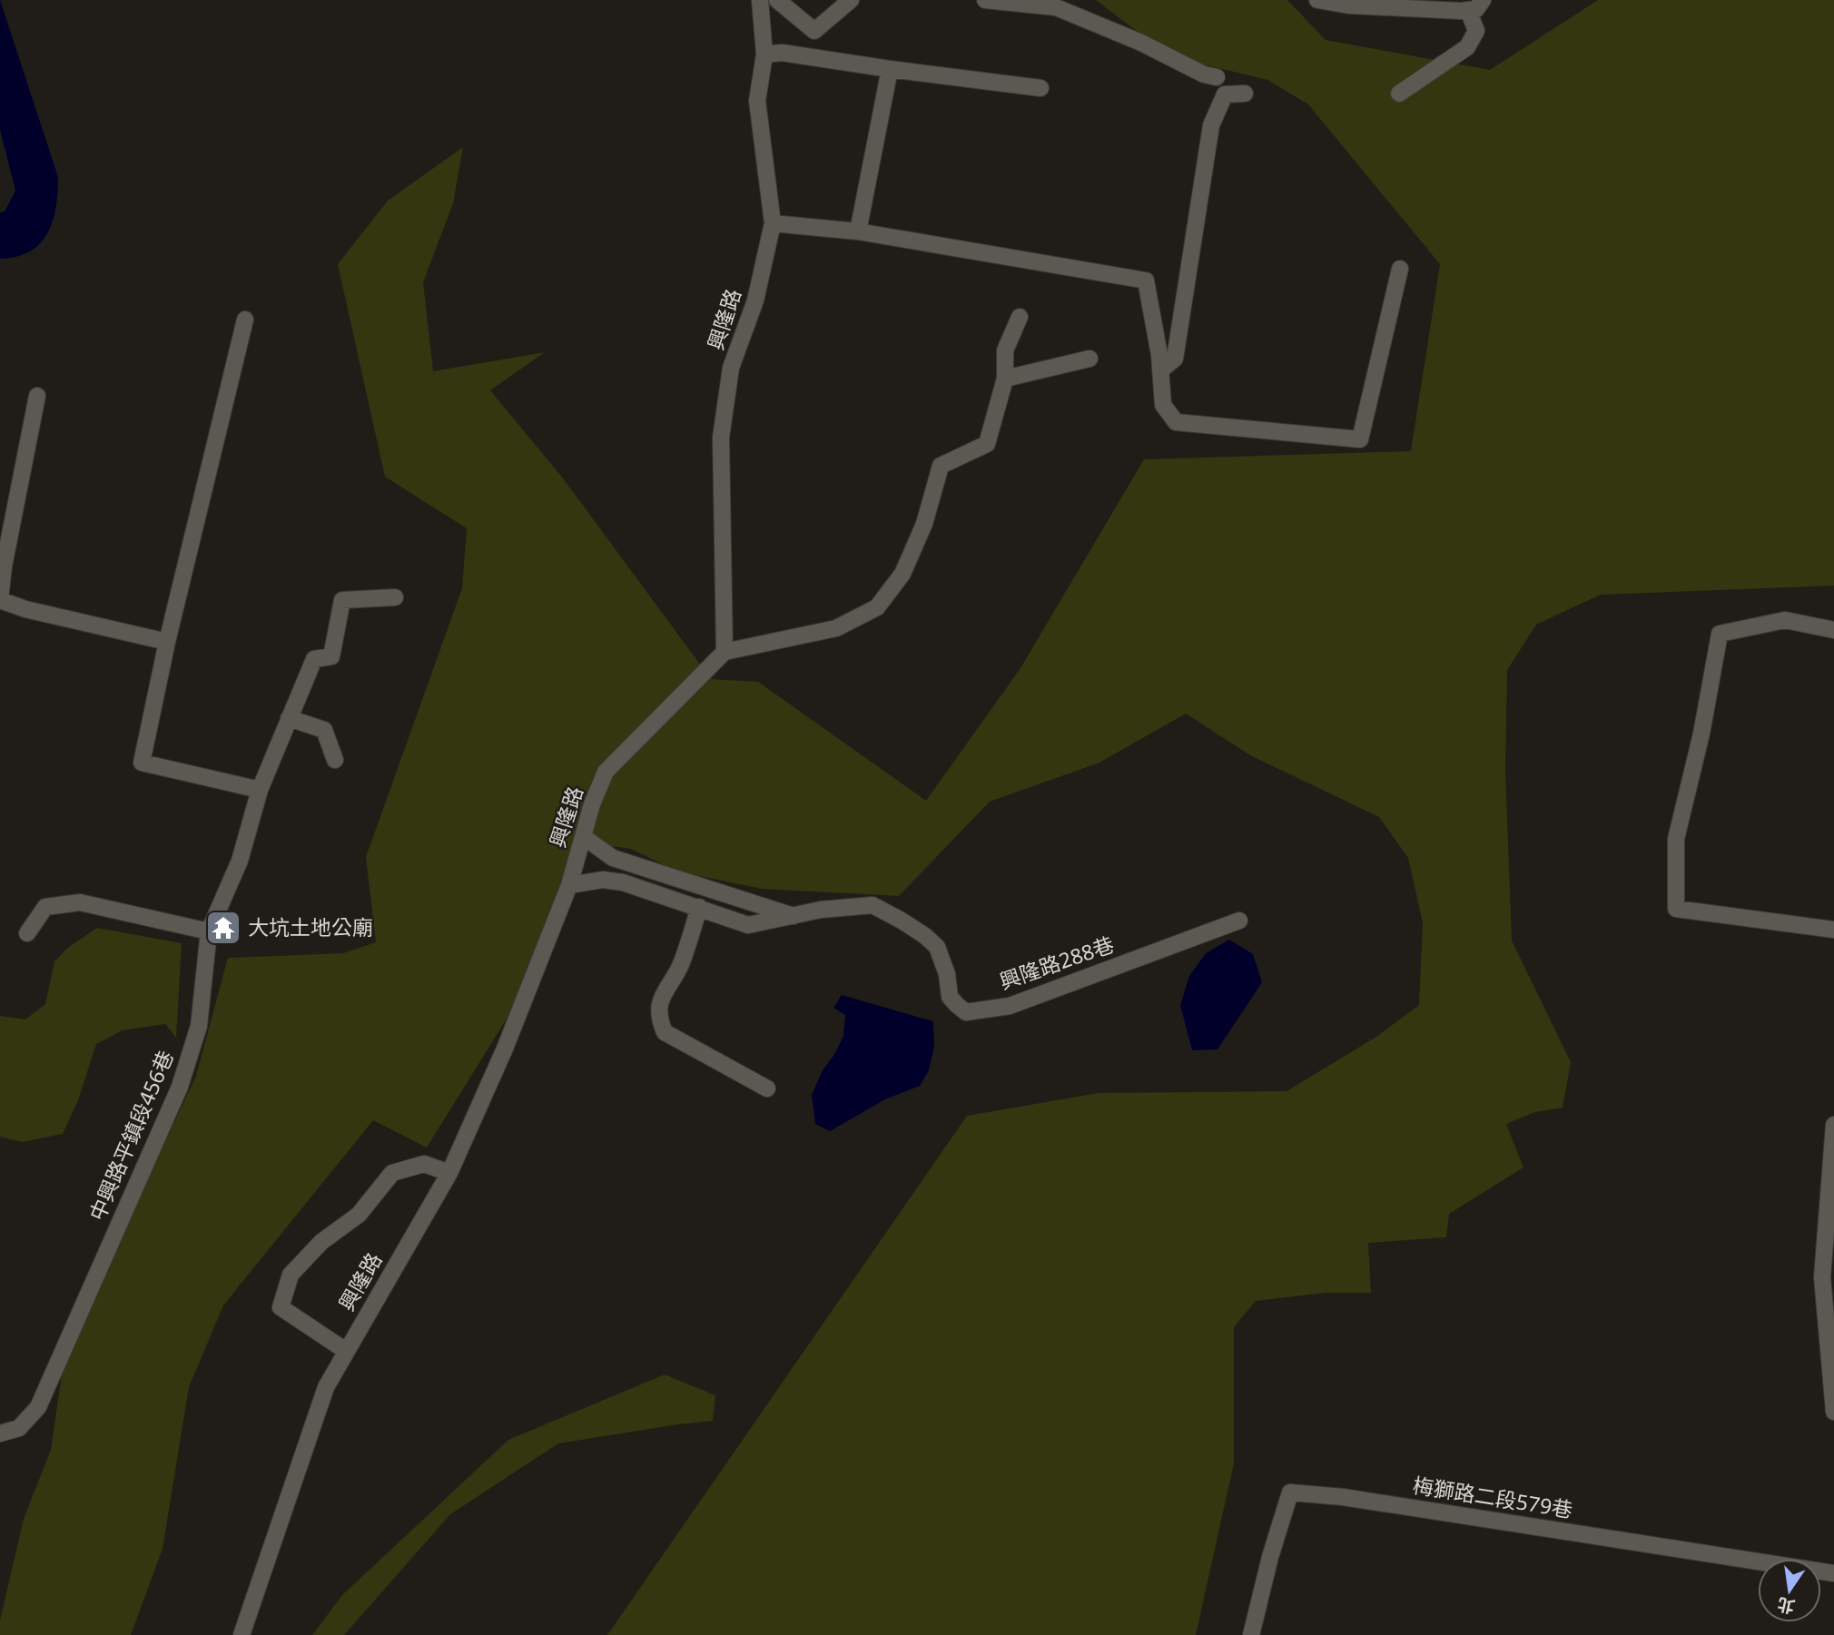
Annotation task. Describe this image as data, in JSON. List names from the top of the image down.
{
  "streets": {
    "street": [
      "興隆路",
      "興隆路288巷",
      "中興路平鎮段456巷",
      "梅獅路二段579巷"
    ]
  },
  "crossings": [
    ["興隆路", "興隆路288巷"]
  ],
  "places": {
    "temple": ["大坑土地公廟"]
  },
  "north": "bottom"
}
